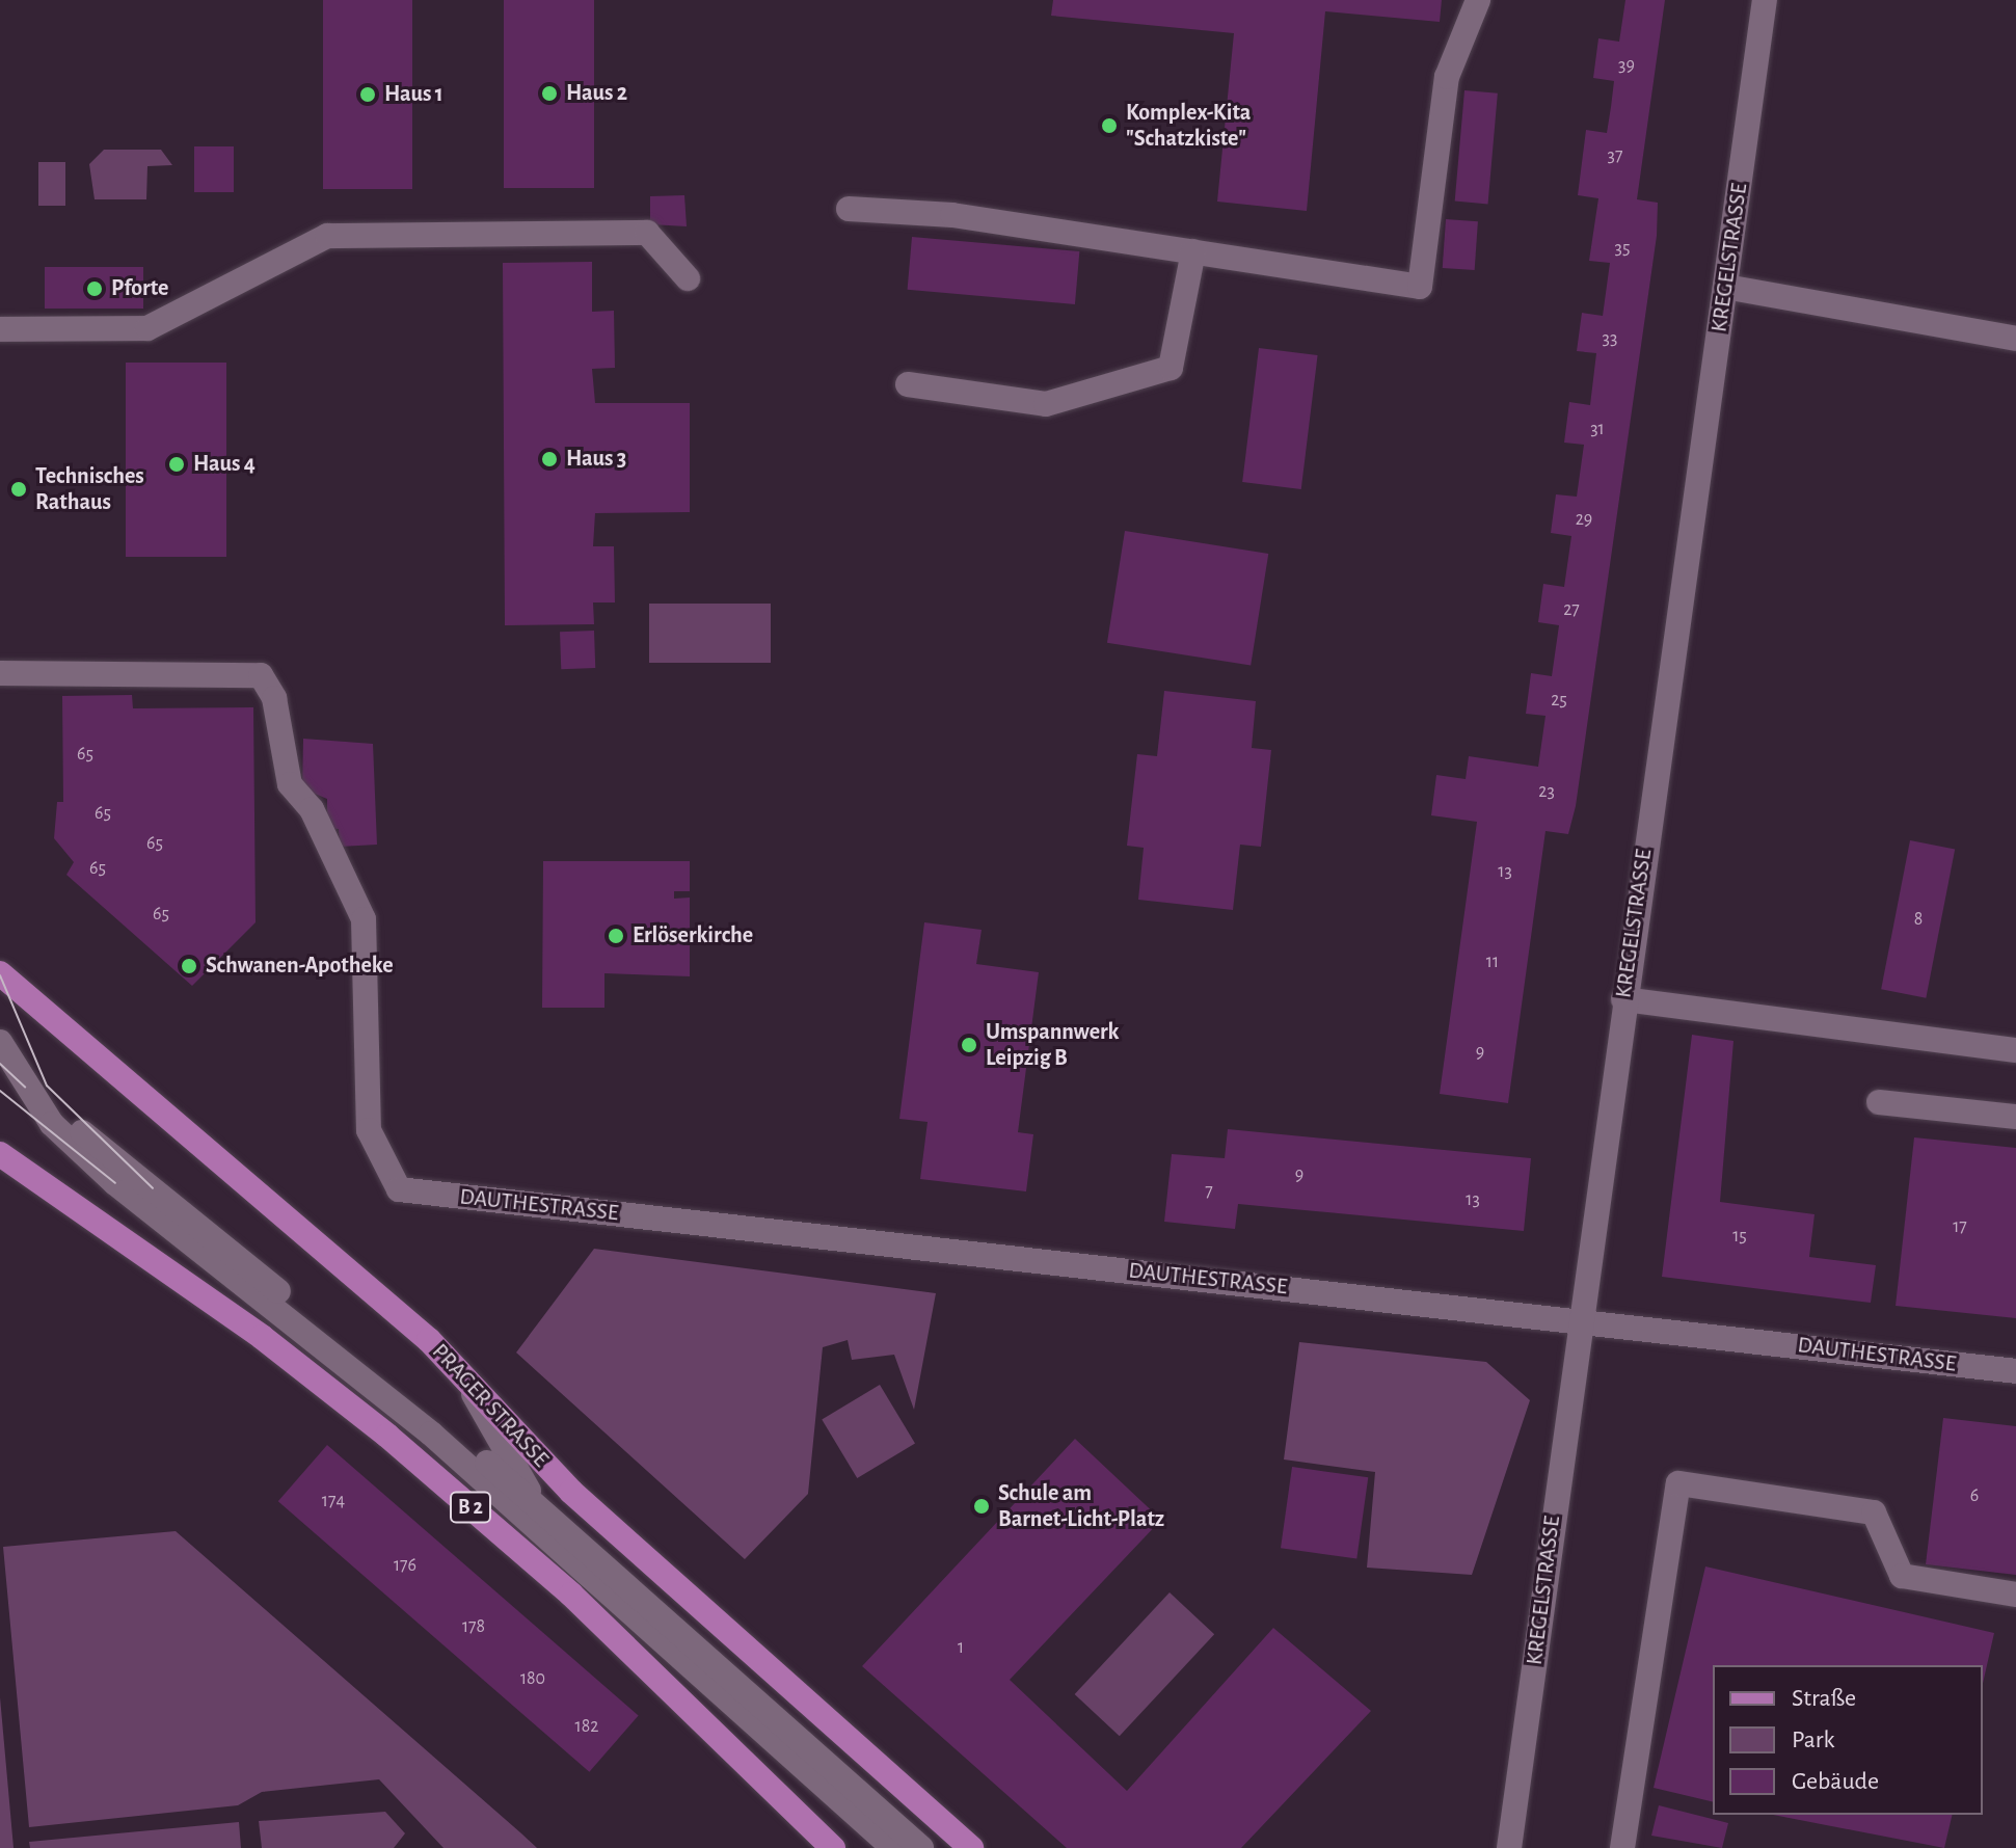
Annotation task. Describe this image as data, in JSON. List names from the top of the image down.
{
  "streets": {
    "main road": ["PRAGER STRASSE", "B 2"],
    "street": ["KREGELSTRASSE", "DAUTHESTRASSE"]
  },
  "crossings": [
    ["KREGELSTRASSE", "DAUTHESTRASSE"]
  ],
  "places": [
    "Haus 2",
    "Haus 1",
    "Komplex-Kita \"Schatzkiste\"",
    "Pforte",
    "Haus 3",
    "Haus 4",
    "Technisches Rathaus",
    "Erlöserkirche",
    "Schwanen-Apotheke",
    "Umspannwerk Leipzig B",
    "Schule am Barnet-Licht-Platz"
  ],
  "house_numbers": [
    "39",
    "37",
    "35",
    "33",
    "31",
    "29",
    "27",
    "25",
    "65",
    "23",
    "65",
    "65",
    "65",
    "13",
    "65",
    "8",
    "11",
    "9",
    "9",
    "7",
    "13",
    "17",
    "15",
    "6",
    "174",
    "176",
    "178",
    "1",
    "180",
    "182"
  ],
  "legend": ["Straße", "Park", "Gebäude"]
}
